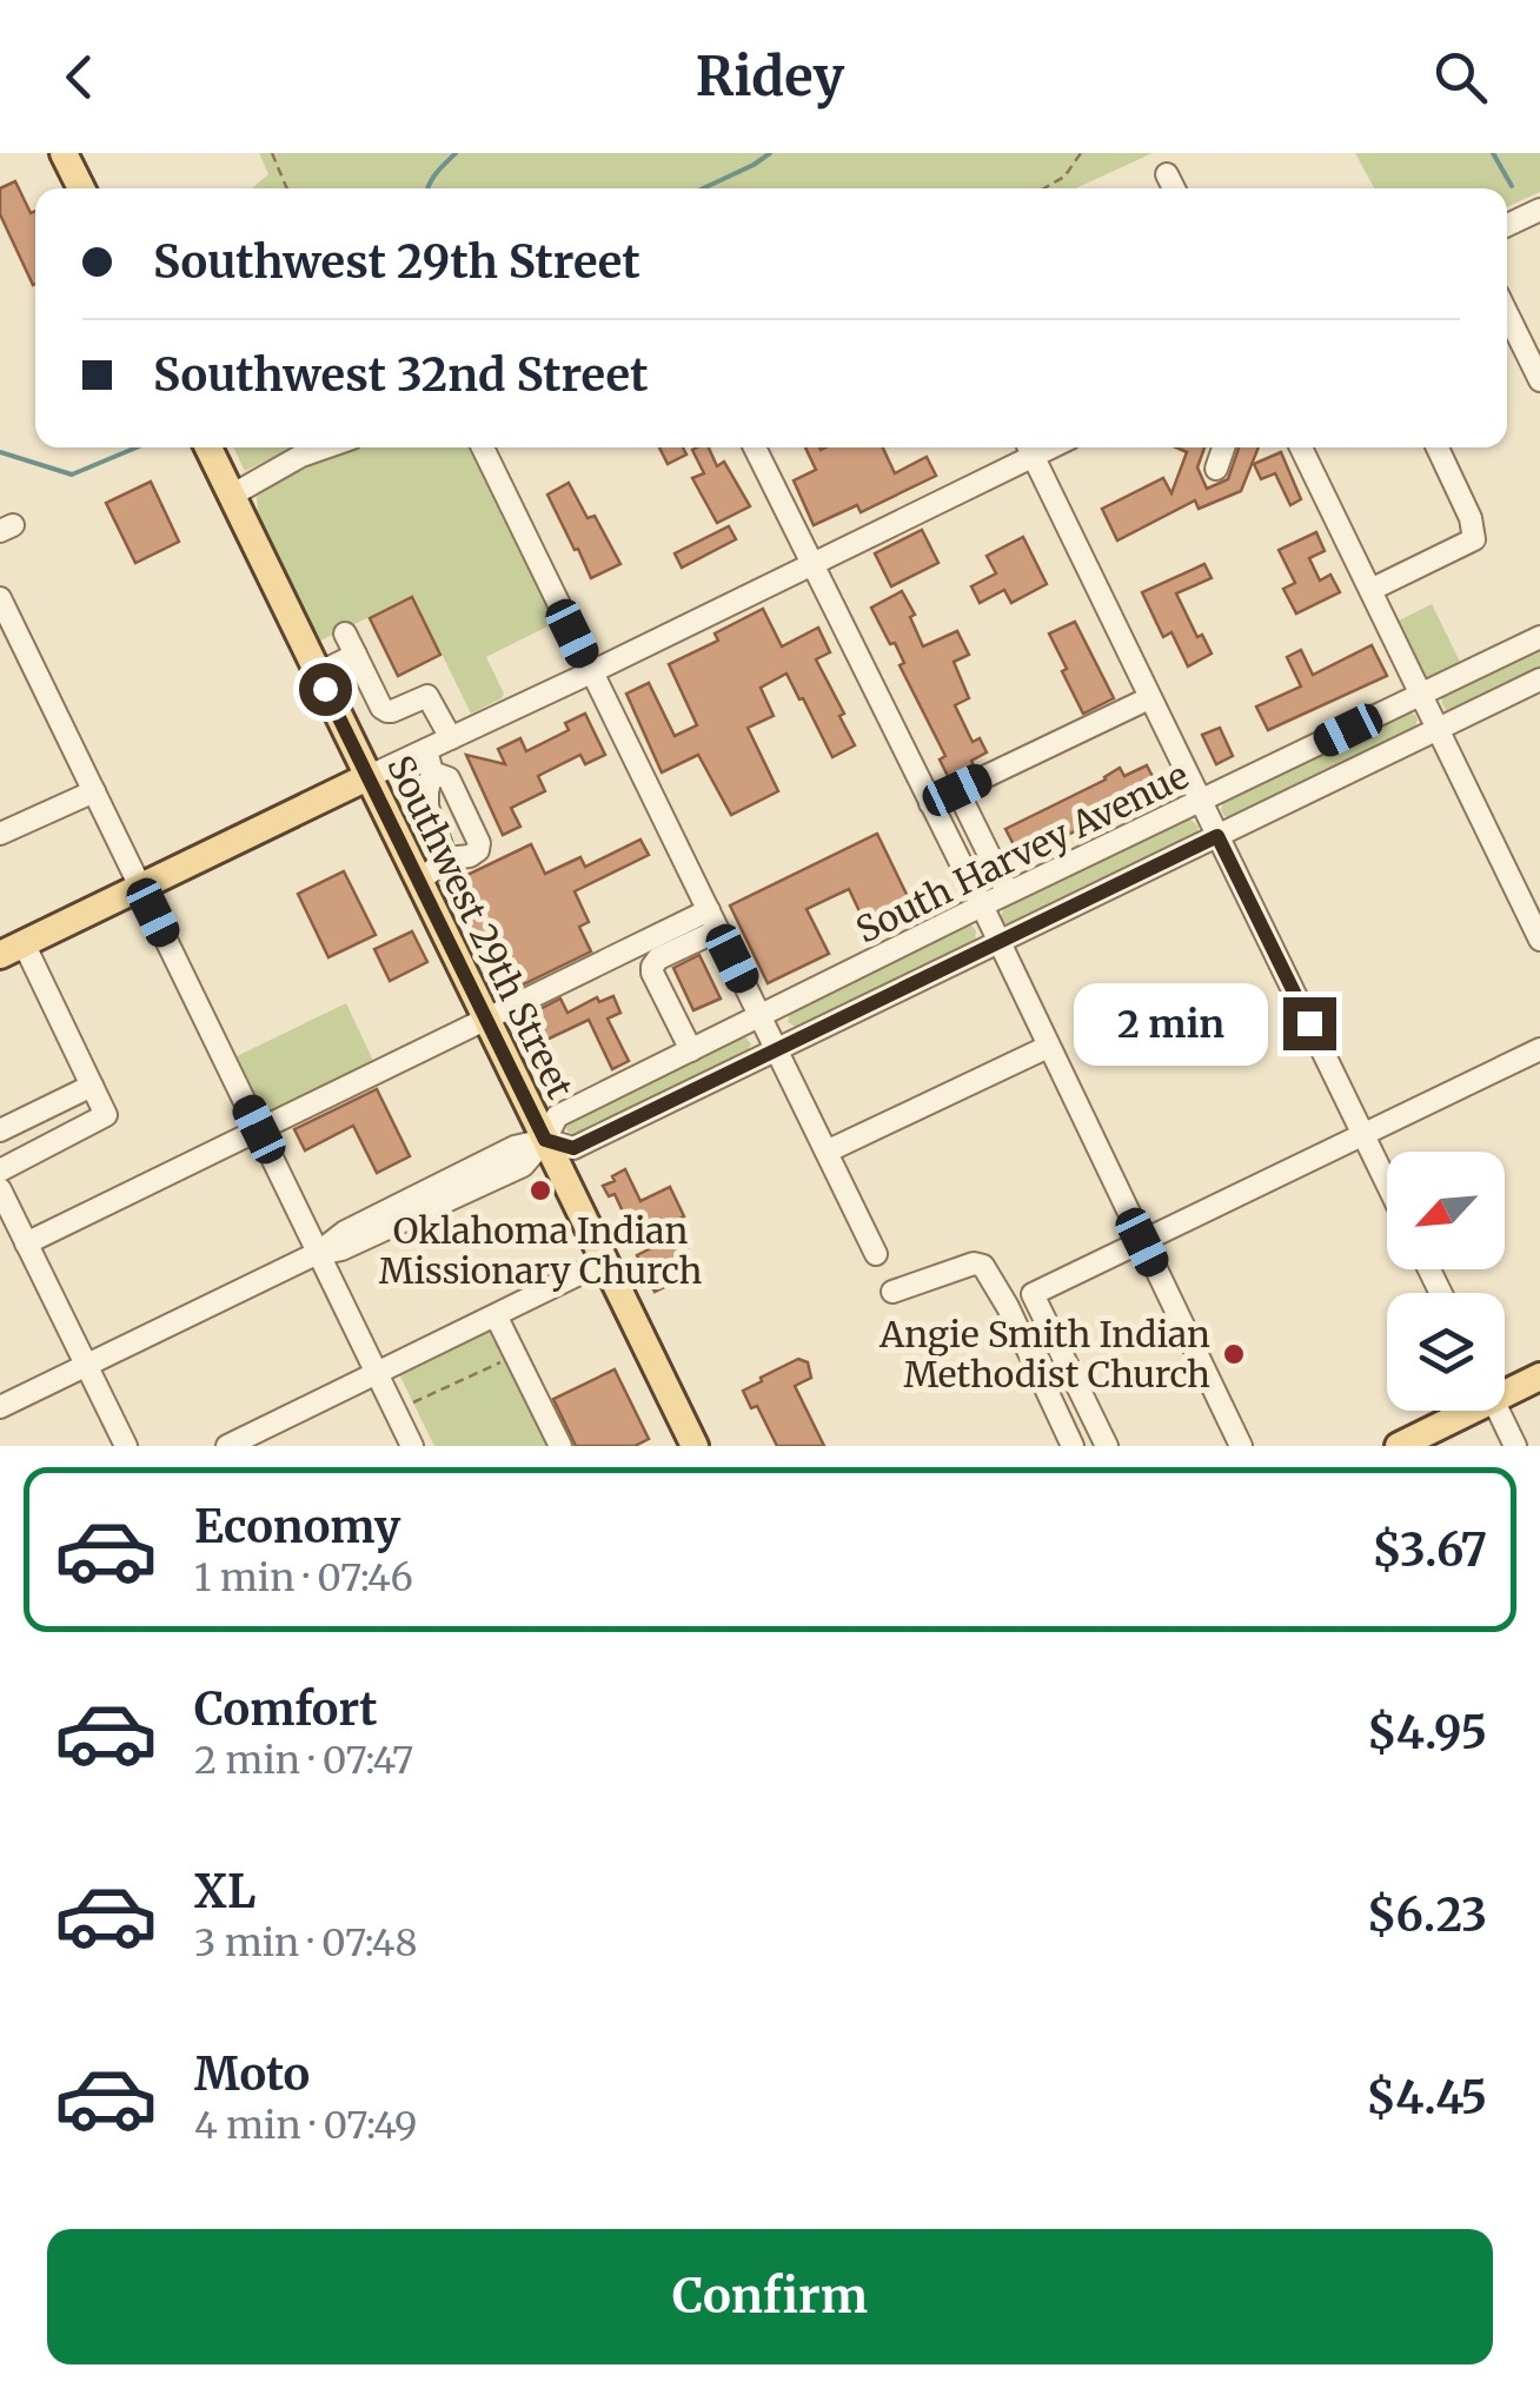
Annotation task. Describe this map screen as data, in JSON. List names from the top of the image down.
{
  "streets": {
    "main road": ["Southwest 29th Street"],
    "street": ["South Harvey Avenue"]
  },
  "crossings": [
    ["South Harvey Avenue", "Southwest 29th Street"]
  ],
  "places": ["Oklahoma Indian Missionary Church", "Angie Smith Indian Methodist Church"],
  "north": "bottom left",
  "page": {
    "header": "Ridey",
    "banner": ["Southwest 29th Street", "Southwest 32nd Street"],
    "bubble": "2 min",
    "list": [
      {
        "name": "Economy",
        "note": "1 min · 07:46",
        "value": "$3.67"
      },
      {
        "name": "Comfort",
        "note": "2 min · 07:47",
        "value": "$4.95"
      },
      {
        "name": "XL",
        "note": "3 min · 07:48",
        "value": "$6.23"
      },
      {
        "name": "Moto",
        "note": "4 min · 07:49",
        "value": "$4.45"
      }
    ],
    "buttons": "Confirm"
  }
}
